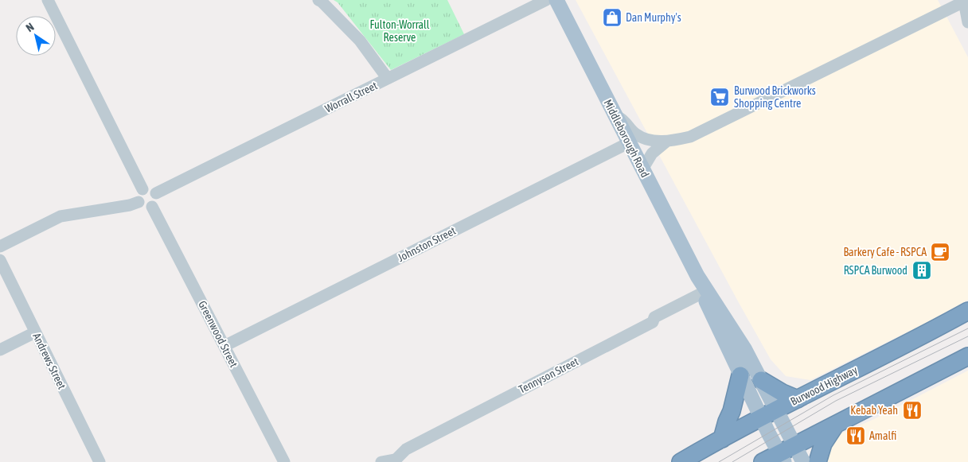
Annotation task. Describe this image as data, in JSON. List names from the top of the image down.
{
  "streets": {
    "highway": ["Burwood Highway"],
    "main road": ["Middleborough Road"],
    "street": [
      "Worrall Street",
      "Johnston Street",
      "Greenwood Street",
      "Andrews Street",
      "Tennyson Street"
    ]
  },
  "crossings": [
    ["Worrall Street", "Greenwood Street"],
    ["Middleborough Road", "Johnston Street"],
    ["Middleborough Road", "Tennyson Street"],
    ["Middleborough Road", "Burwood Highway"],
    ["Johnston Street", "Greenwood Street"]
  ],
  "parks": ["Fulton-Worrall Reserve"],
  "places": {
    "shop": ["Dan Murphy's"],
    "supermarket": ["Burwood Brickworks Shopping Centre"],
    "cafe": ["Barkery Cafe - RSPCA"],
    "building": ["RSPCA Burwood"],
    "restaurant": ["Kebab Yeah", "Amalfi"]
  },
  "north": "top left"
}
